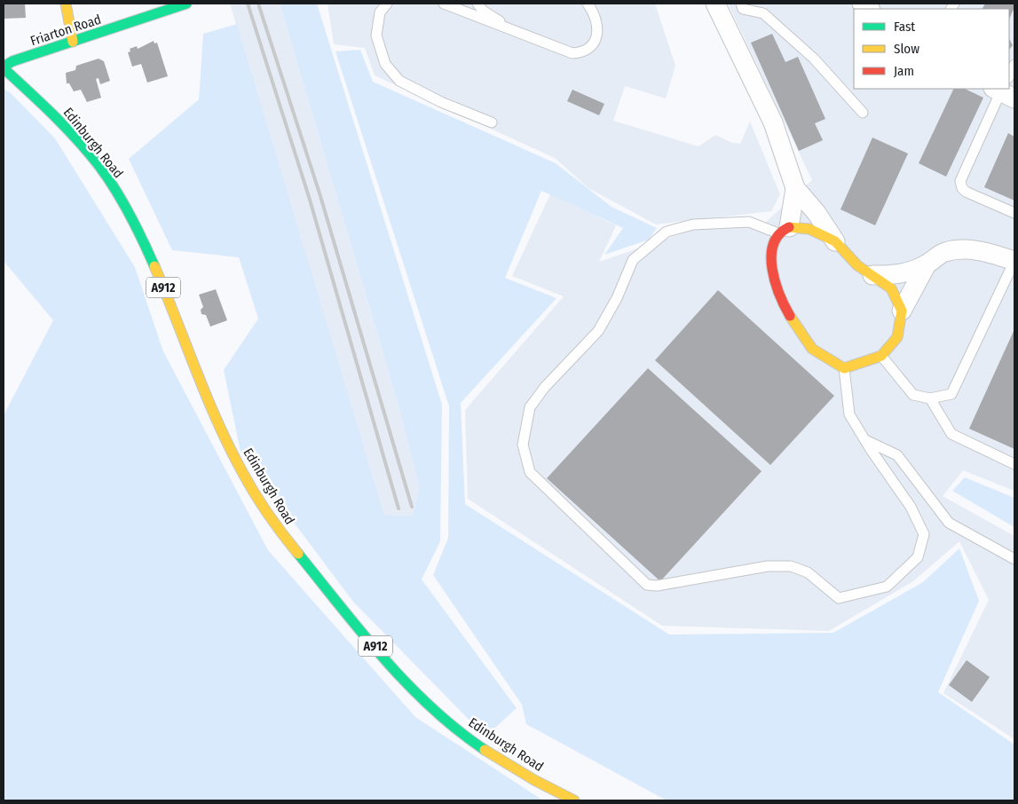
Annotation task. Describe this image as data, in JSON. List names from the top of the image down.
{
  "streets": {
    "main road": ["Friarton Road", "Edinburgh Road", "A912"]
  },
  "crossings": [
    ["Friarton Road", "Edinburgh Road"]
  ],
  "legend": ["Fast", "Slow", "Jam"]
}
